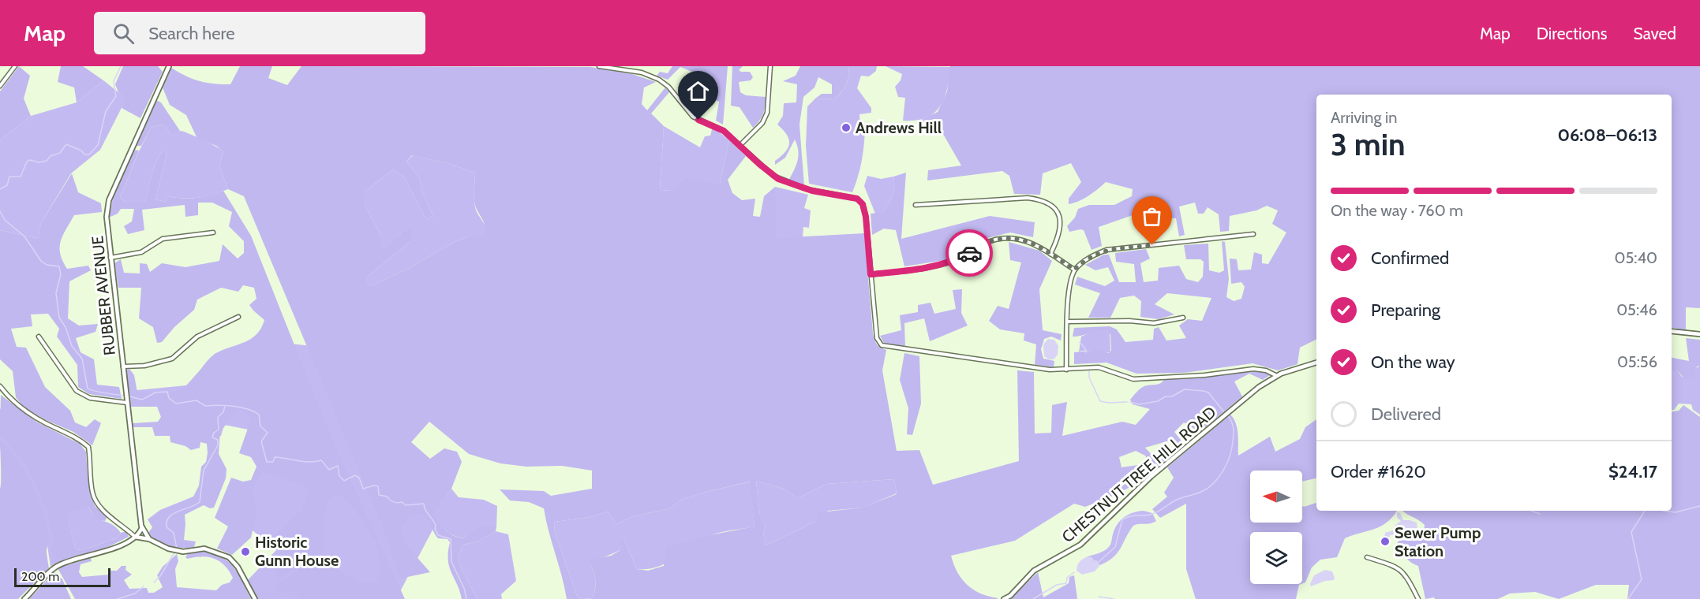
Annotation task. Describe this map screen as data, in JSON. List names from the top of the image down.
{
  "streets": {
    "street": ["RUBBER AVENUE", "CHESTNUT TREE HILL ROAD"]
  },
  "places": ["Andrews Hill", "Sewer Pump Station", "Historic Gunn House"],
  "scale_bar": "200 m",
  "north": "left",
  "page": {
    "header": "Map",
    "search": "Search here",
    "nav": ["Map", "Directions", "Saved"],
    "heading": ["3 min", "Arriving in", "06:08–06:13"],
    "panel": ["Order #1620", "$24.17"],
    "bar": "On the way · 760 m",
    "list": [
      ["Confirmed", "05:40"],
      ["Preparing", "05:46"],
      ["On the way", "05:56"],
      "Delivered"
    ],
    "scale": "200 m"
  }
}
